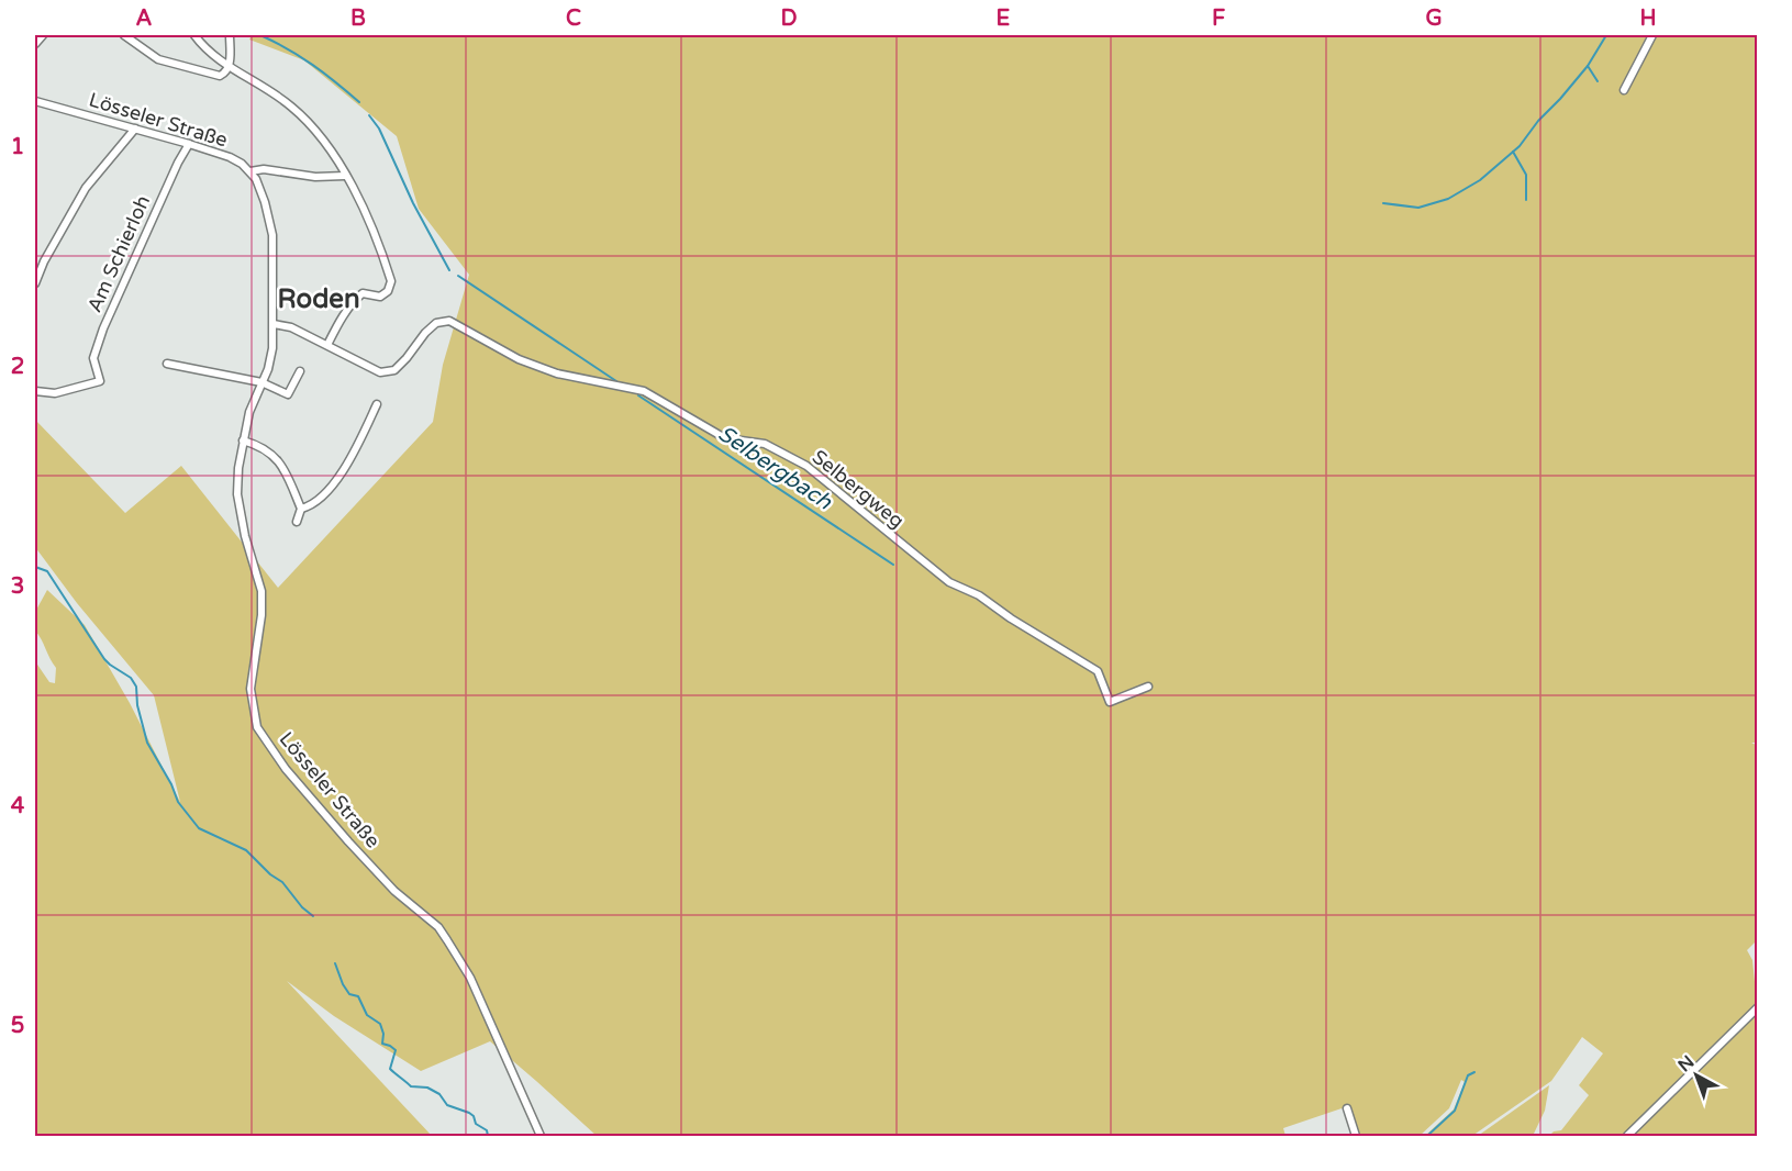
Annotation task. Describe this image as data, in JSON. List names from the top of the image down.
{
  "streets": {
    "street": ["Lösseler Straße", "Am Schierloh", "Selbergweg"]
  },
  "crossings": [
    ["Lösseler Straße", "Am Schierloh"],
    ["Lösseler Straße", "Selbergweg"]
  ],
  "districts": ["Roden"],
  "water": ["Selbergbach"],
  "north": "top left",
  "grid": {
    "columns": [
      "A",
      "B",
      "C",
      "D",
      "E",
      "F",
      "G",
      "H"
    ],
    "rows": [
      "1",
      "2",
      "3",
      "4",
      "5"
    ]
  }
}
